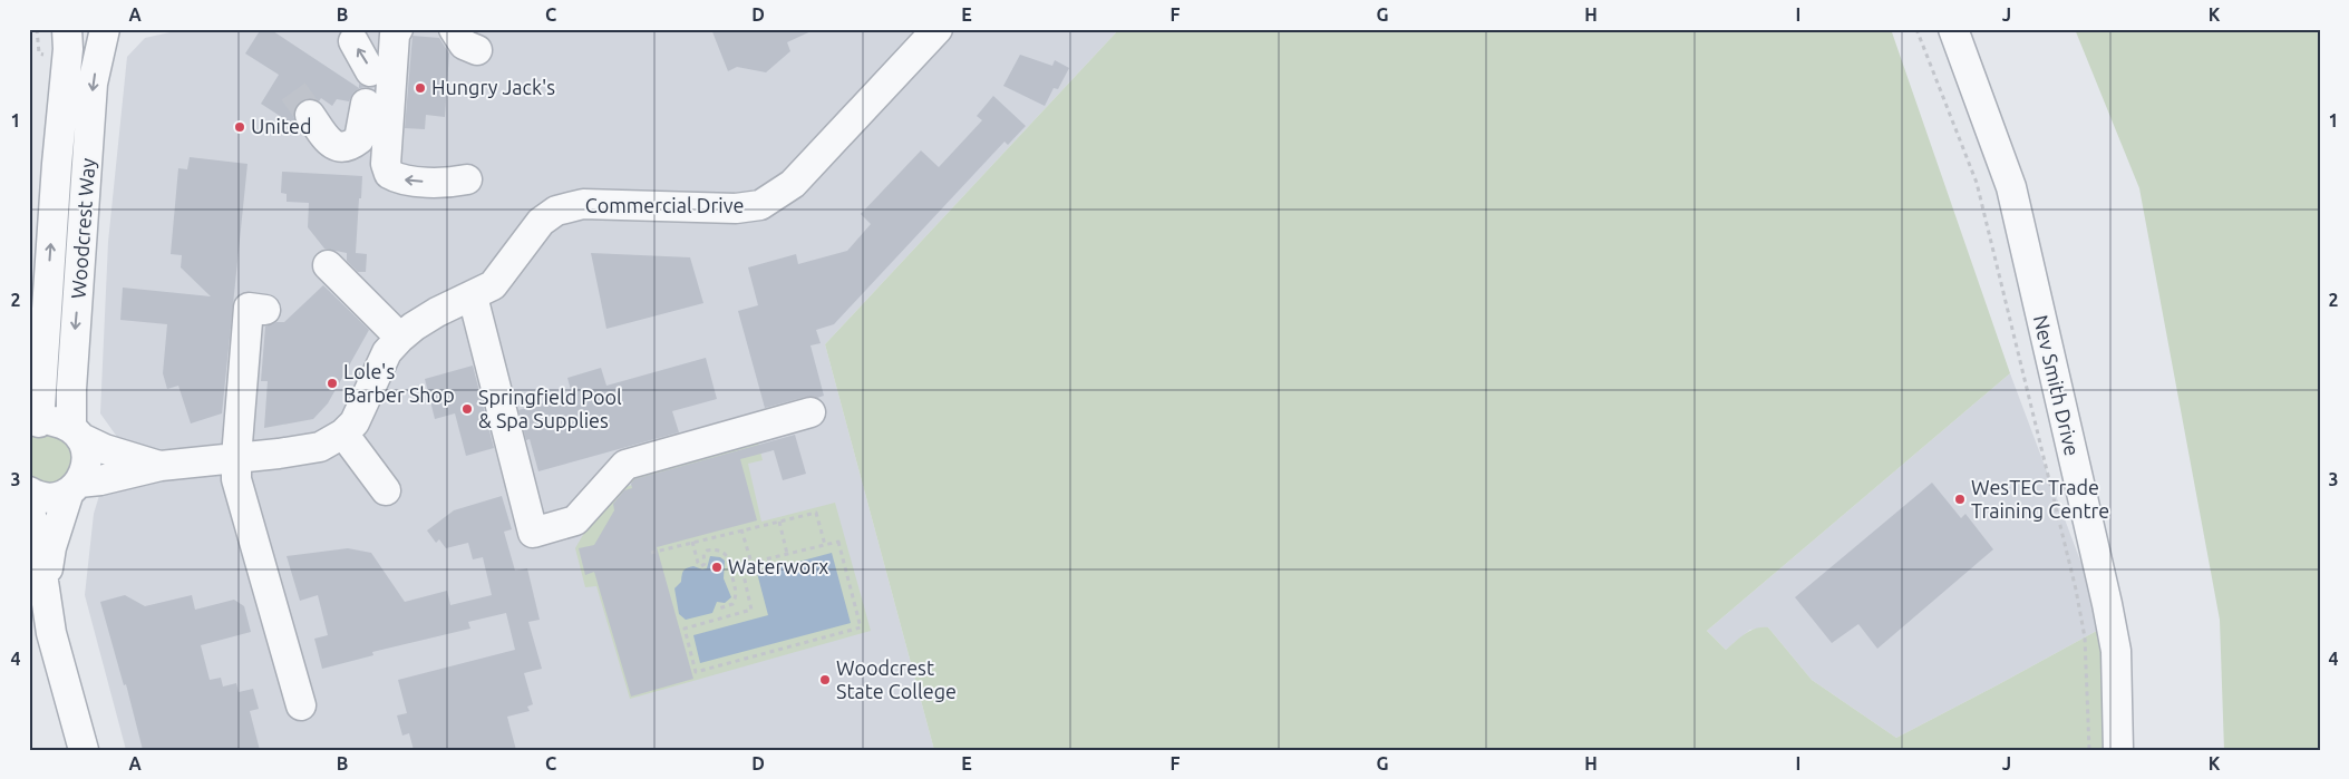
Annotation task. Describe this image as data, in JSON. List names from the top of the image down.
{
  "streets": {
    "street": ["Commercial Drive", "Woodcrest Way", "Nev Smith Drive"]
  },
  "crossings": [
    ["Commercial Drive", "Woodcrest Way"]
  ],
  "places": [
    "Hungry Jack's",
    "United",
    "Lole's Barber Shop",
    "Springfield Pool & Spa Supplies",
    "WesTEC Trade Training Centre",
    "Waterworx",
    "Woodcrest State College"
  ],
  "grid": {
    "columns": [
      "A",
      "B",
      "C",
      "D",
      "E",
      "F",
      "G",
      "H",
      "I",
      "J",
      "K"
    ],
    "rows": [
      "1",
      "2",
      "3",
      "4"
    ]
  }
}
